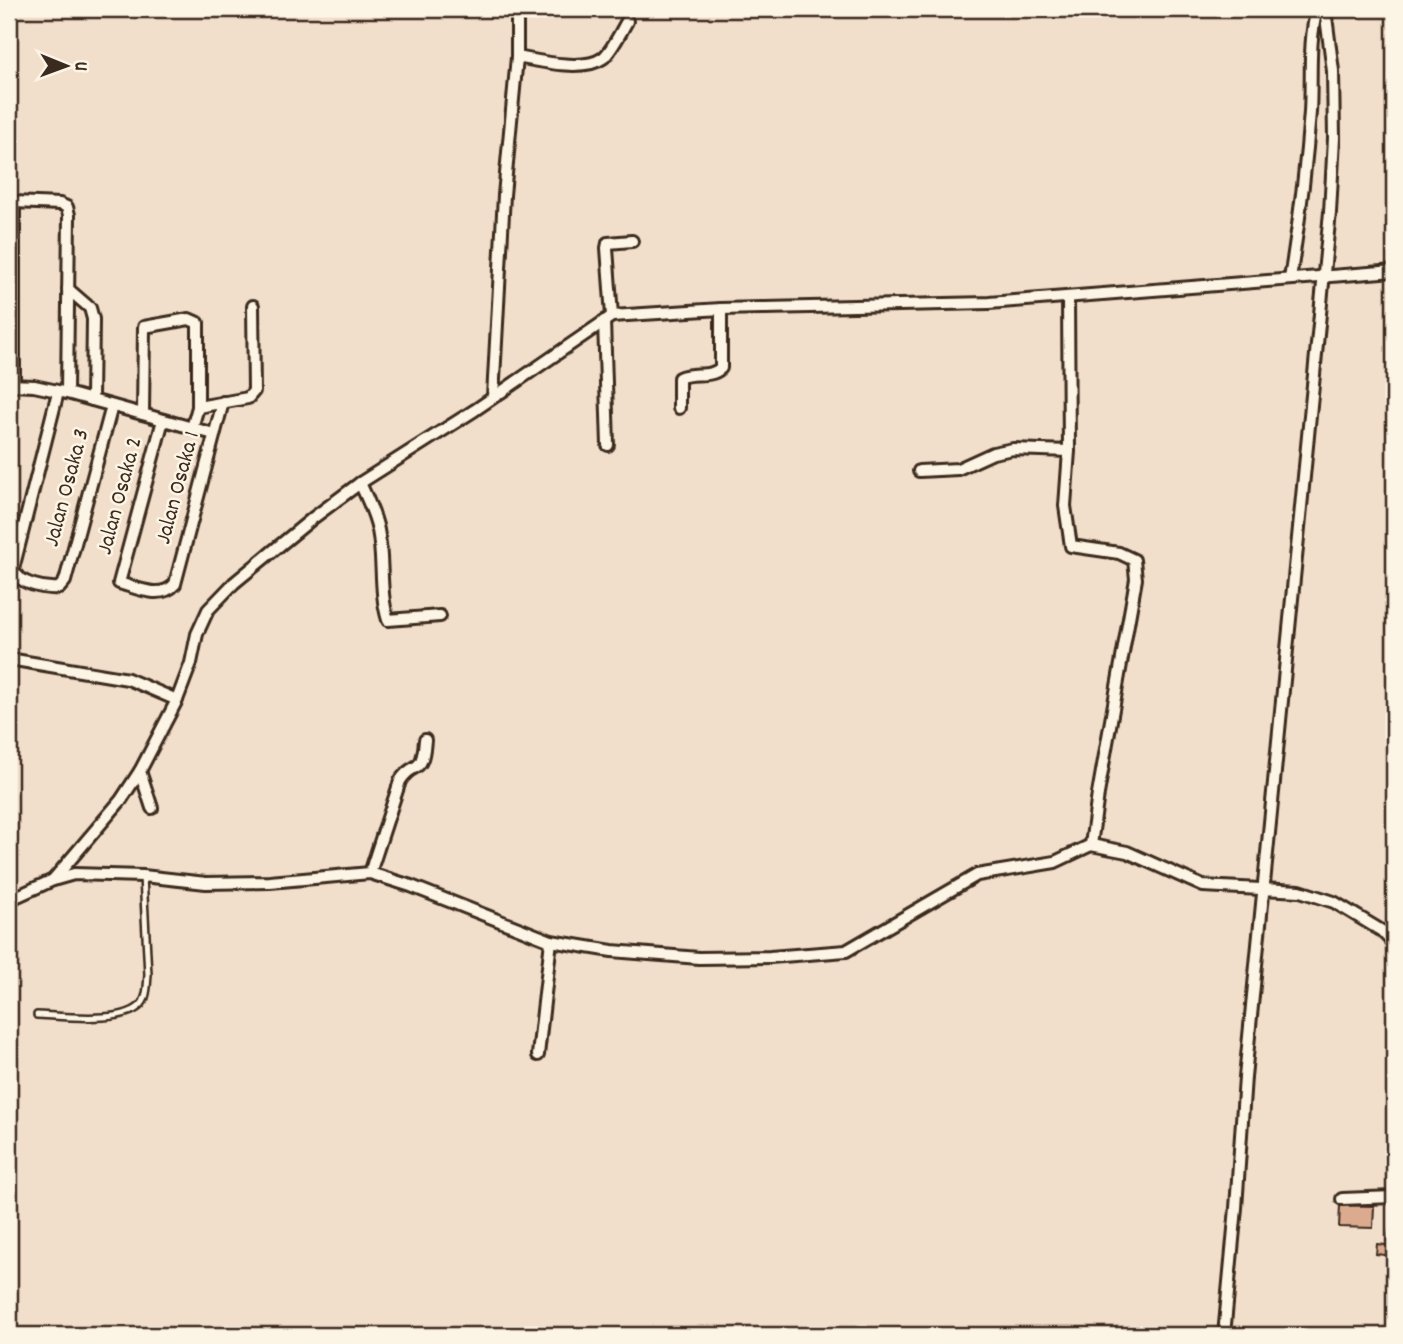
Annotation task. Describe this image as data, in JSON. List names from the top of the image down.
{
  "streets": {
    "street": ["Jalan Osaka 3", "Jalan Osaka 1", "Jalan Osaka 2"]
  },
  "crossings": [
    ["Jalan Osaka 1", "Jalan Osaka 2"]
  ],
  "north": "right"
}
